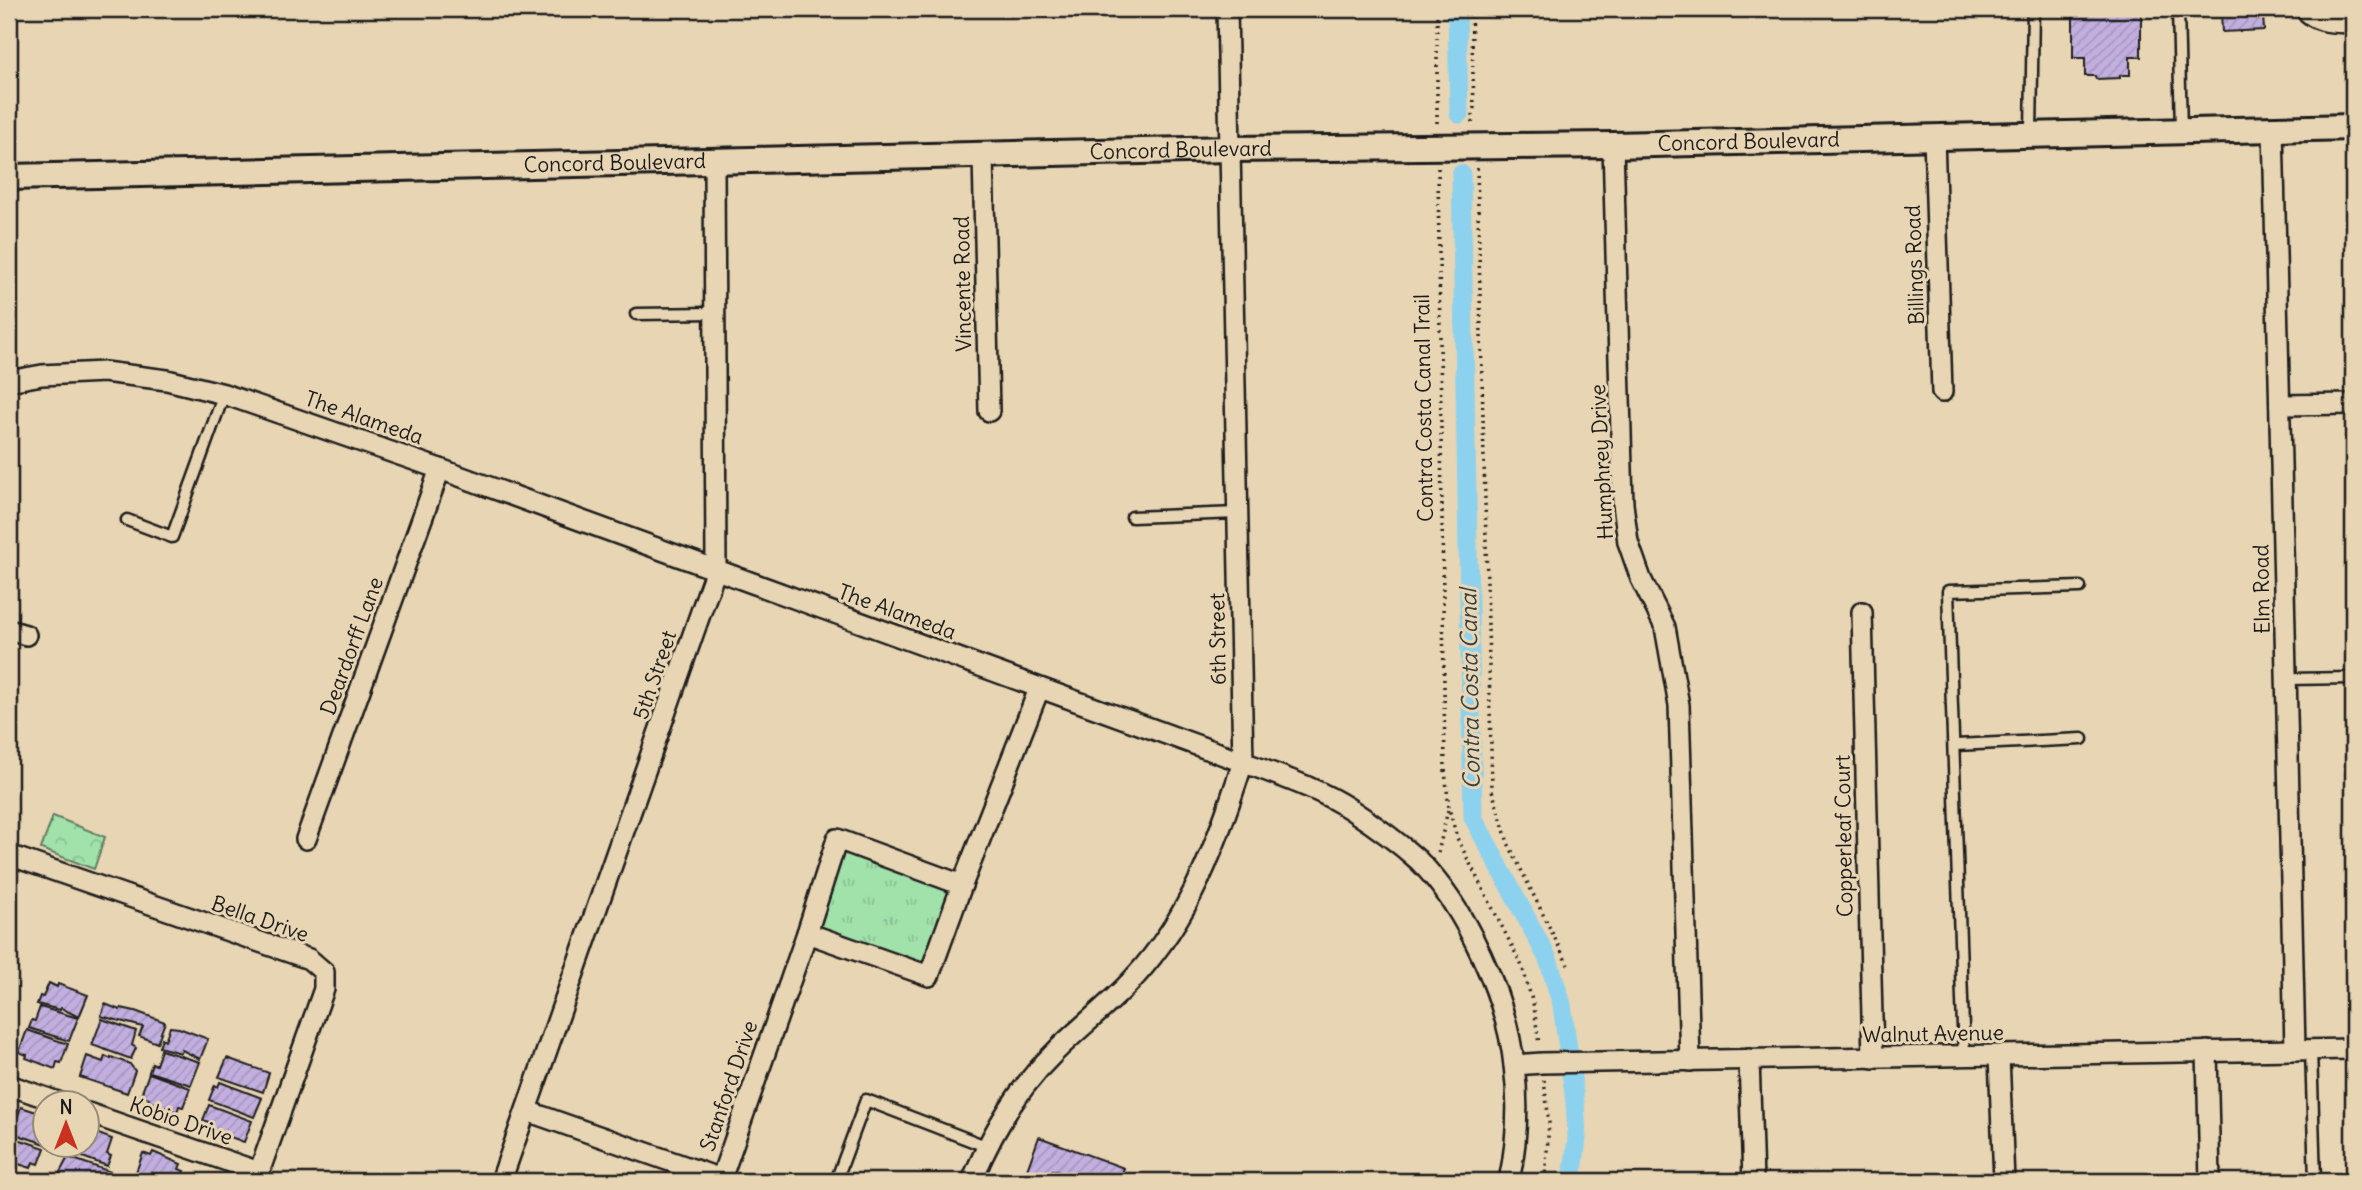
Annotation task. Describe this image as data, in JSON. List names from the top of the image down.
{
  "streets": {
    "street": [
      "Concord Boulevard",
      "Billings Road",
      "Vincente Road",
      "The Alameda",
      "Humphrey Drive",
      "Elm Road",
      "6th Street",
      "Deardorff Lane",
      "5th Street",
      "Copperleaf Court",
      "Bella Drive",
      "Walnut Avenue",
      "Stanford Drive",
      "Kobio Drive"
    ],
    "path": ["Contra Costa Canal Trail"]
  },
  "crossings": [
    ["Concord Boulevard", "Billings Road"],
    ["Concord Boulevard", "Vincente Road"],
    ["Concord Boulevard", "Contra Costa Canal Trail"],
    ["Concord Boulevard", "Humphrey Drive"],
    ["Concord Boulevard", "Elm Road"],
    ["Concord Boulevard", "6th Street"],
    ["Concord Boulevard", "5th Street"],
    ["Contra Costa Canal Trail", "The Alameda"],
    ["Contra Costa Canal Trail", "Walnut Avenue"],
    ["The Alameda", "6th Street"],
    ["The Alameda", "Deardorff Lane"],
    ["The Alameda", "5th Street"],
    ["The Alameda", "Walnut Avenue"],
    ["Humphrey Drive", "Walnut Avenue"],
    ["Elm Road", "Walnut Avenue"],
    ["5th Street", "Stanford Drive"],
    ["Copperleaf Court", "Walnut Avenue"],
    ["Bella Drive", "Kobio Drive"]
  ],
  "water": ["Contra Costa Canal"],
  "north": "top"
}
